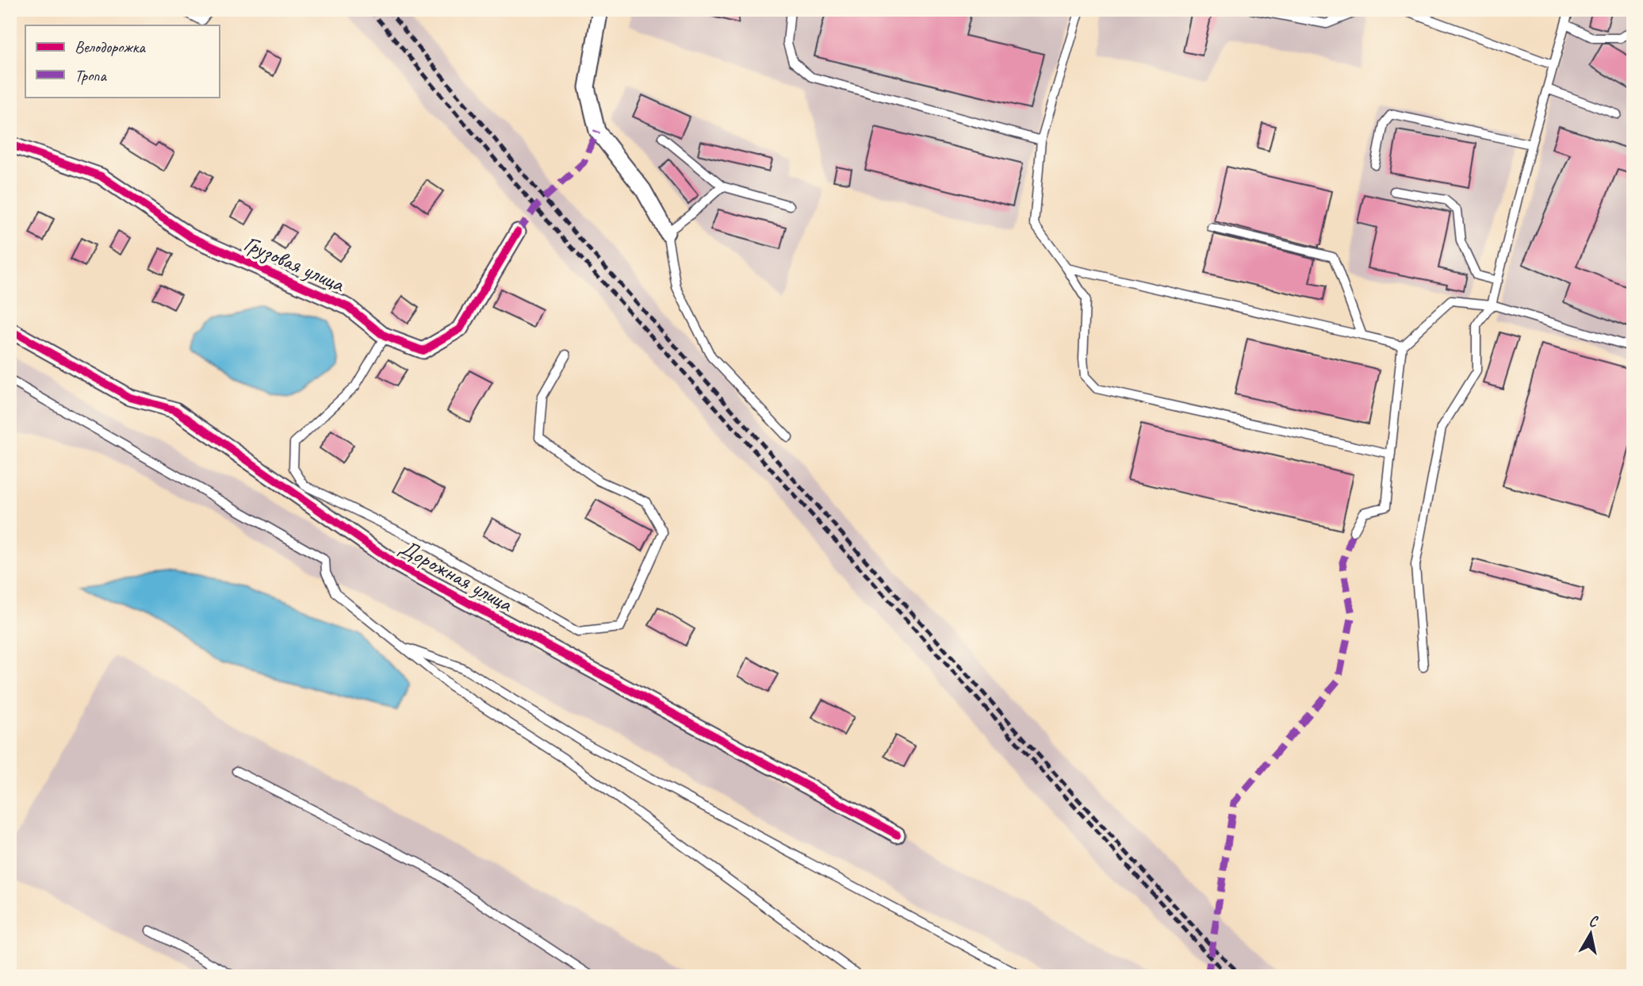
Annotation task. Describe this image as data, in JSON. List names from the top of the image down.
{
  "streets": {
    "street": ["Грузовая улица", "Дорожная улица"]
  },
  "legend": ["Велодорожка", "Тропа"],
  "north": "top"
}
